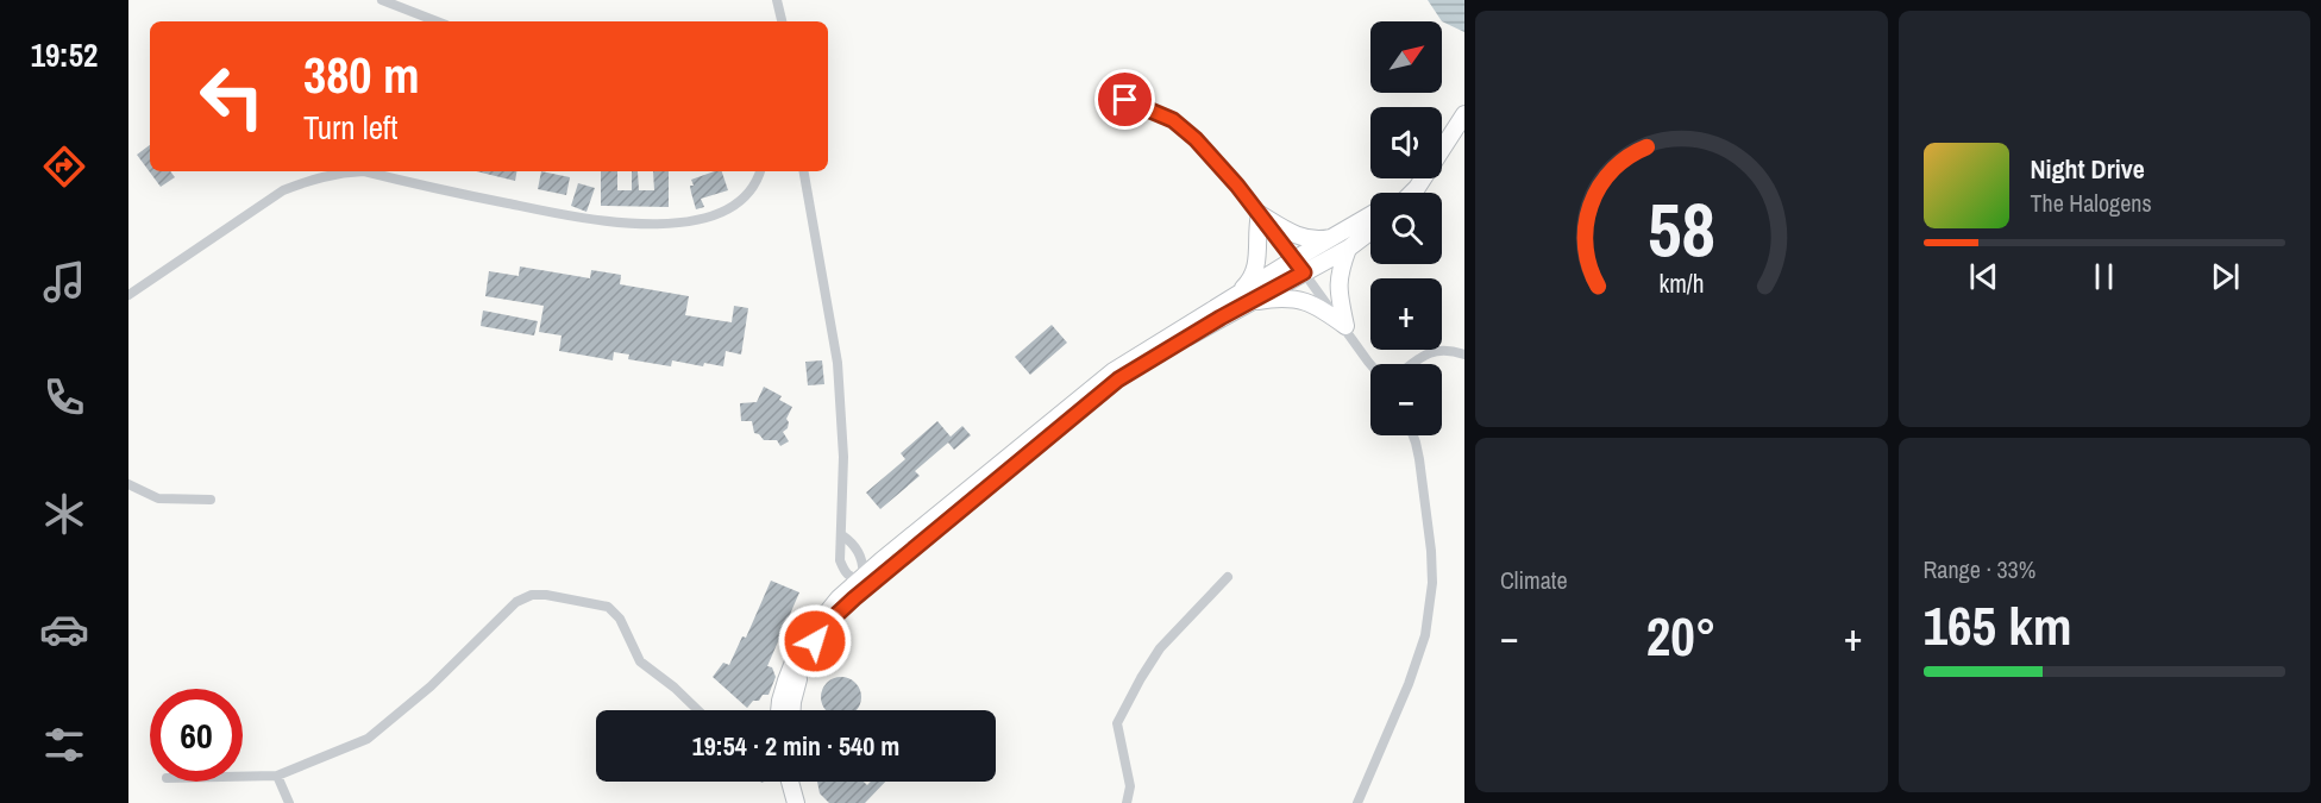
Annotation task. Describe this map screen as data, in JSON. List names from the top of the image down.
{
  "north": "top right",
  "page": {
    "tabs": "19:52",
    "map_buttons": ["+", "−"],
    "turn": ["380 m", "Turn left"],
    "song": ["Night Drive", "The Halogens"],
    "tile": [
      "Climate",
      ["Range · 33%", "165 km"]
    ],
    "heat": ["−", "20°", "+"],
    "limit": "60",
    "trip": "19:54 · 2 min · 540 m",
    "gauge": ["58", "km/h"]
  }
}
